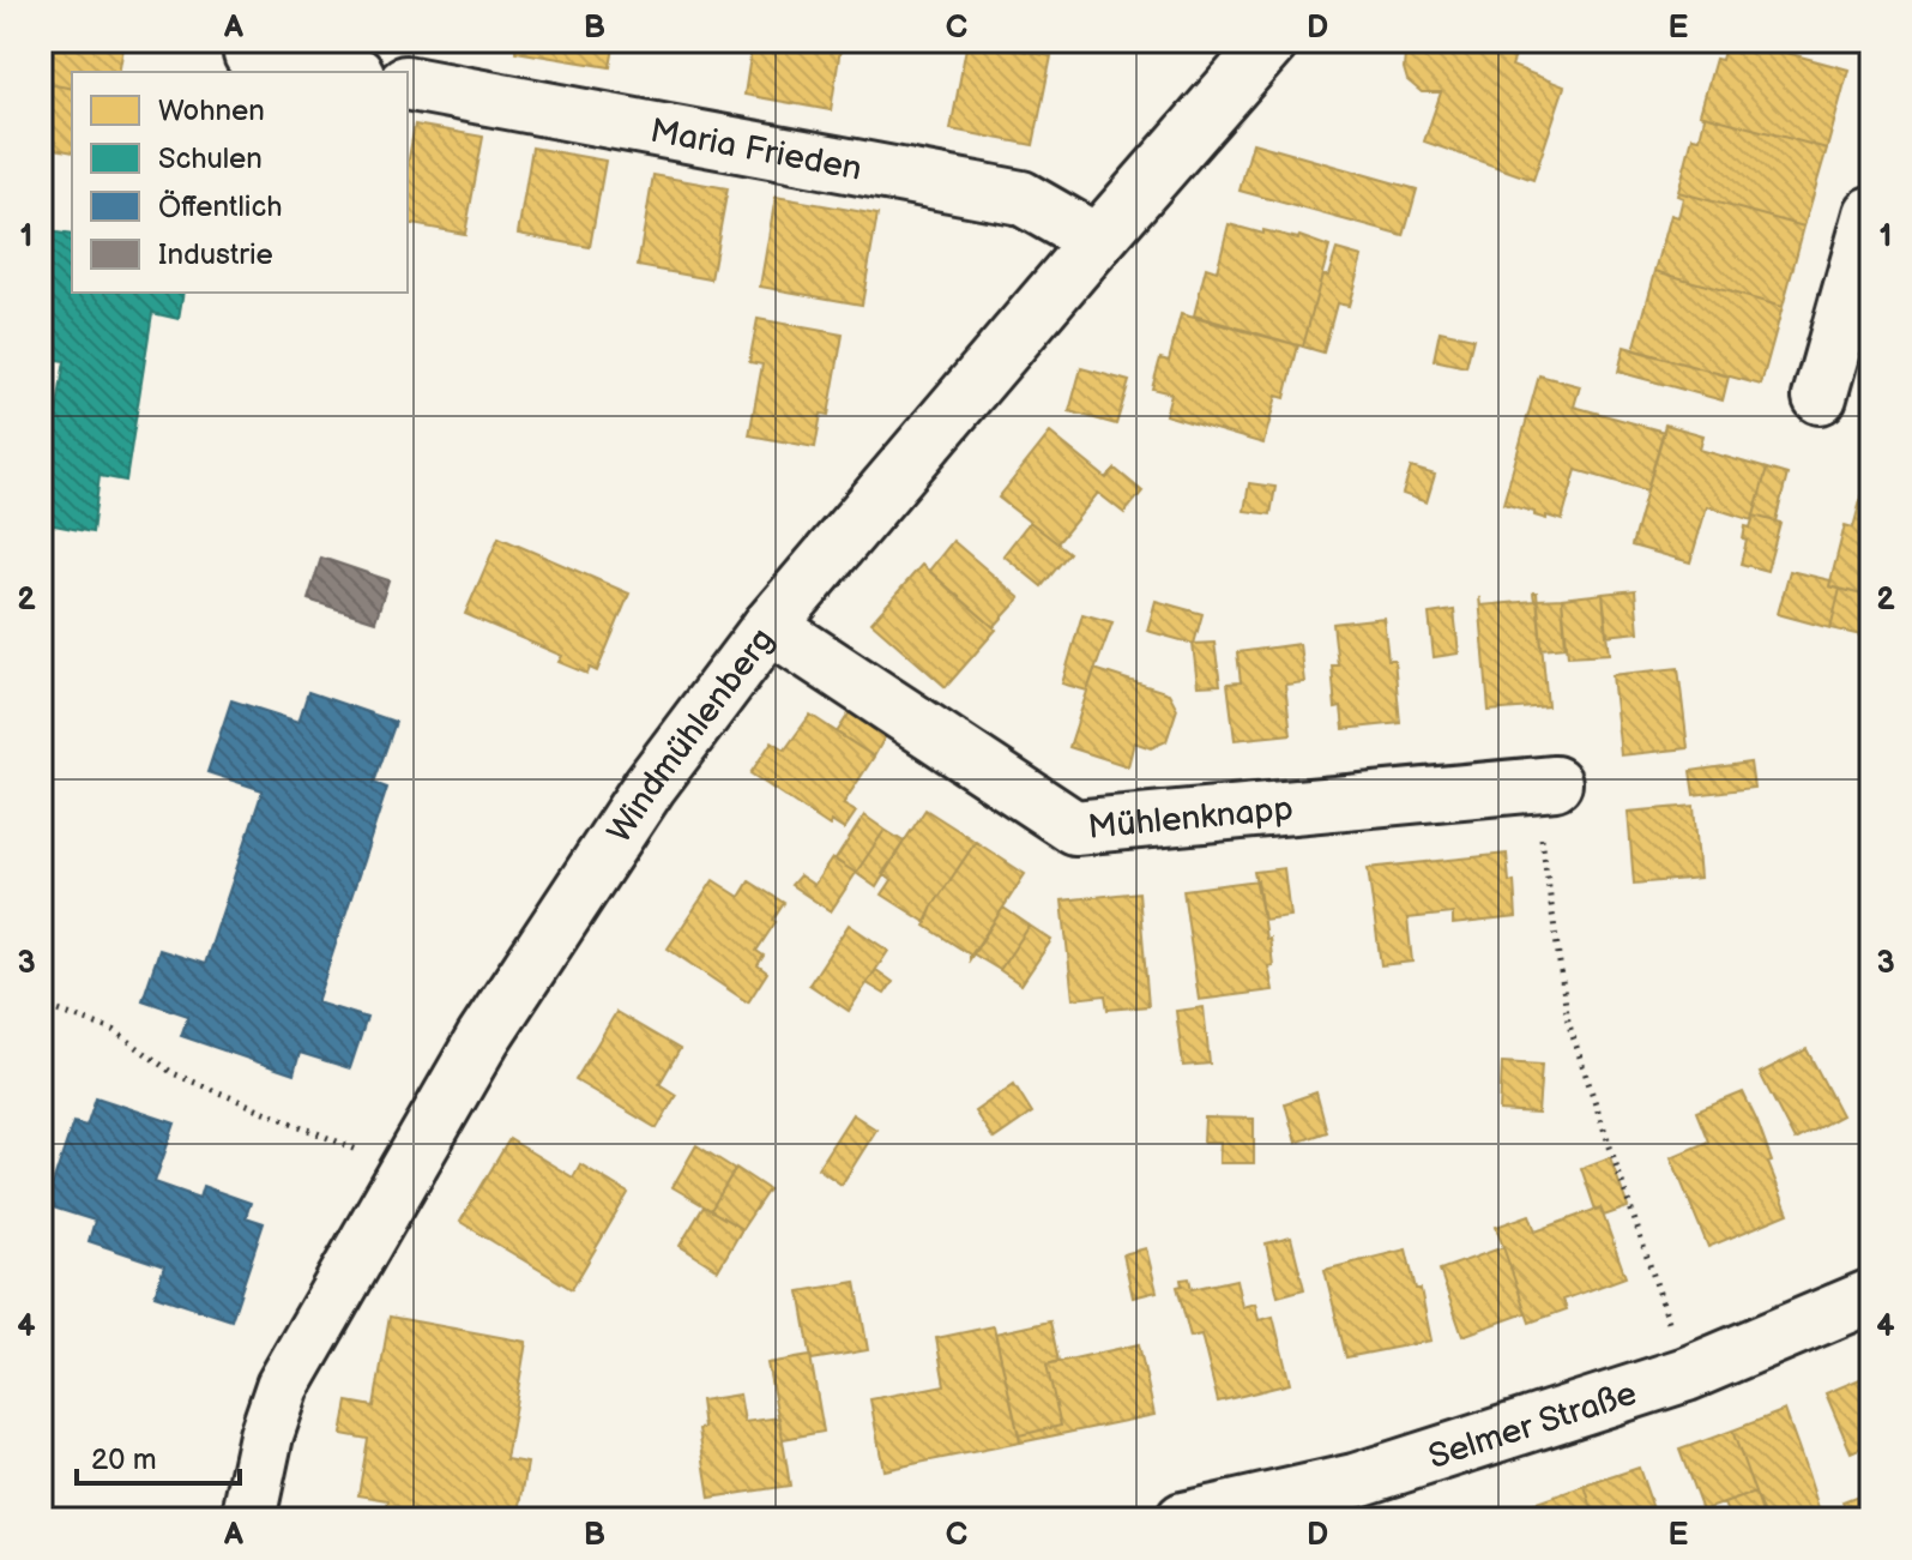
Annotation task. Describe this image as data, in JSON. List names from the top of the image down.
{
  "streets": {
    "street": [
      "Maria Frieden",
      "Windmühlenberg",
      "Mühlenknapp",
      "Selmer Straße"
    ]
  },
  "crossings": [
    ["Maria Frieden", "Windmühlenberg"],
    ["Windmühlenberg", "Mühlenknapp"]
  ],
  "legend": [
    "Wohnen",
    "Schulen",
    "Öffentlich",
    "Industrie"
  ],
  "scale_bar": "20 m",
  "grid": {
    "columns": [
      "A",
      "B",
      "C",
      "D",
      "E"
    ],
    "rows": [
      "1",
      "2",
      "3",
      "4"
    ]
  }
}
